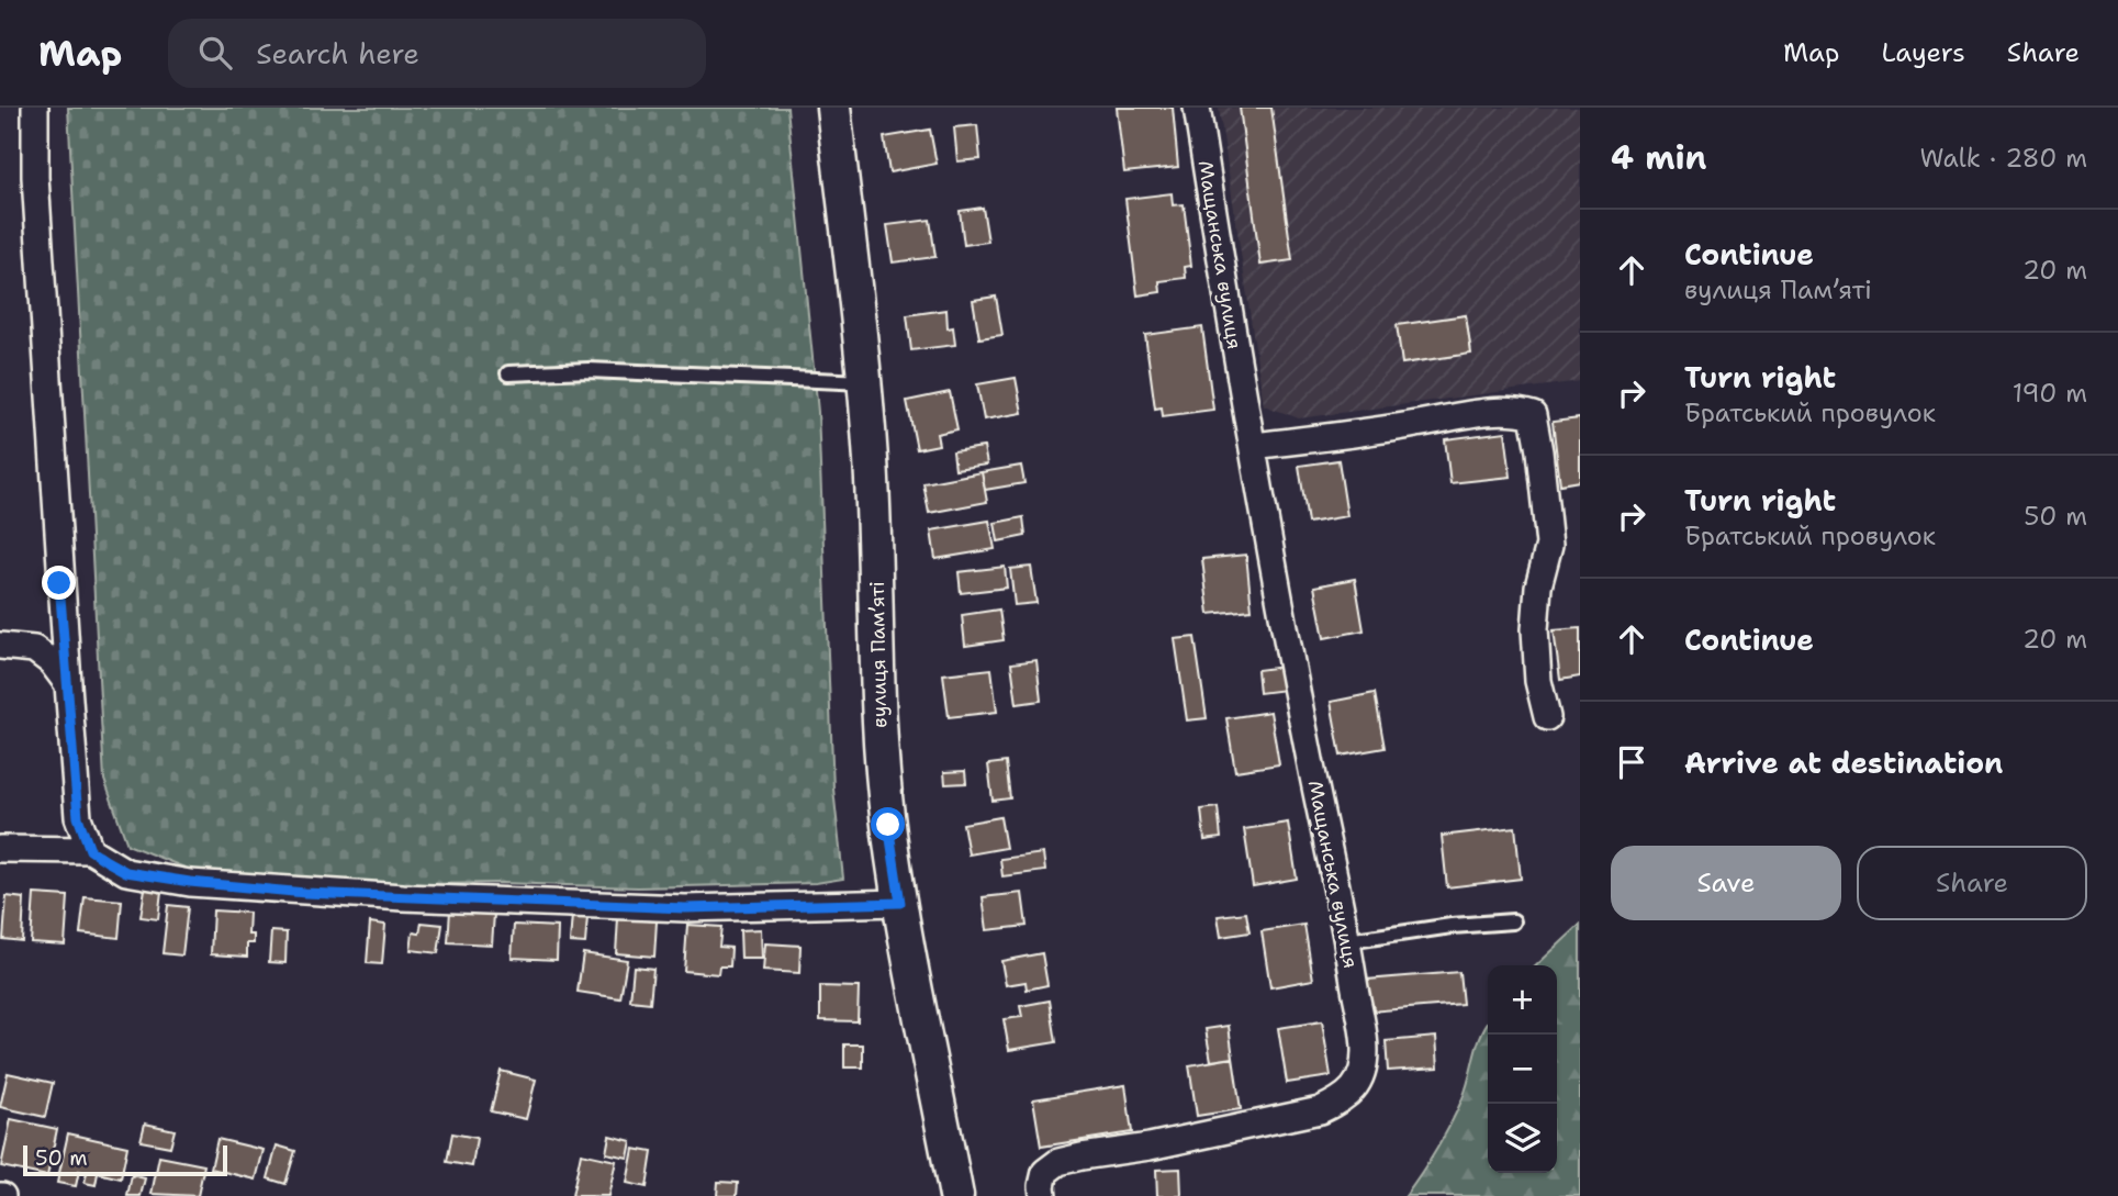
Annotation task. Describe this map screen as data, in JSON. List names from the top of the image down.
{
  "streets": {
    "street": ["Мащанська вулиця", "вулиця Памʼяті"]
  },
  "scale_bar": "50 m",
  "page": {
    "header": "Map",
    "search": "Search here",
    "nav": ["Map", "Layers", "Share"],
    "heading": ["4 min", "Walk · 280 m"],
    "list": [
      ["Continue", "вулиця Памʼяті", "20 m"],
      ["Turn right", "Братський провулок", "190 m"],
      ["Turn right", "Братський провулок", "50 m"],
      ["Continue", "20 m"],
      "Arrive at destination"
    ],
    "buttons": ["Save", "Share"],
    "map_buttons": ["+", "−"],
    "scale": "50 m"
  }
}
